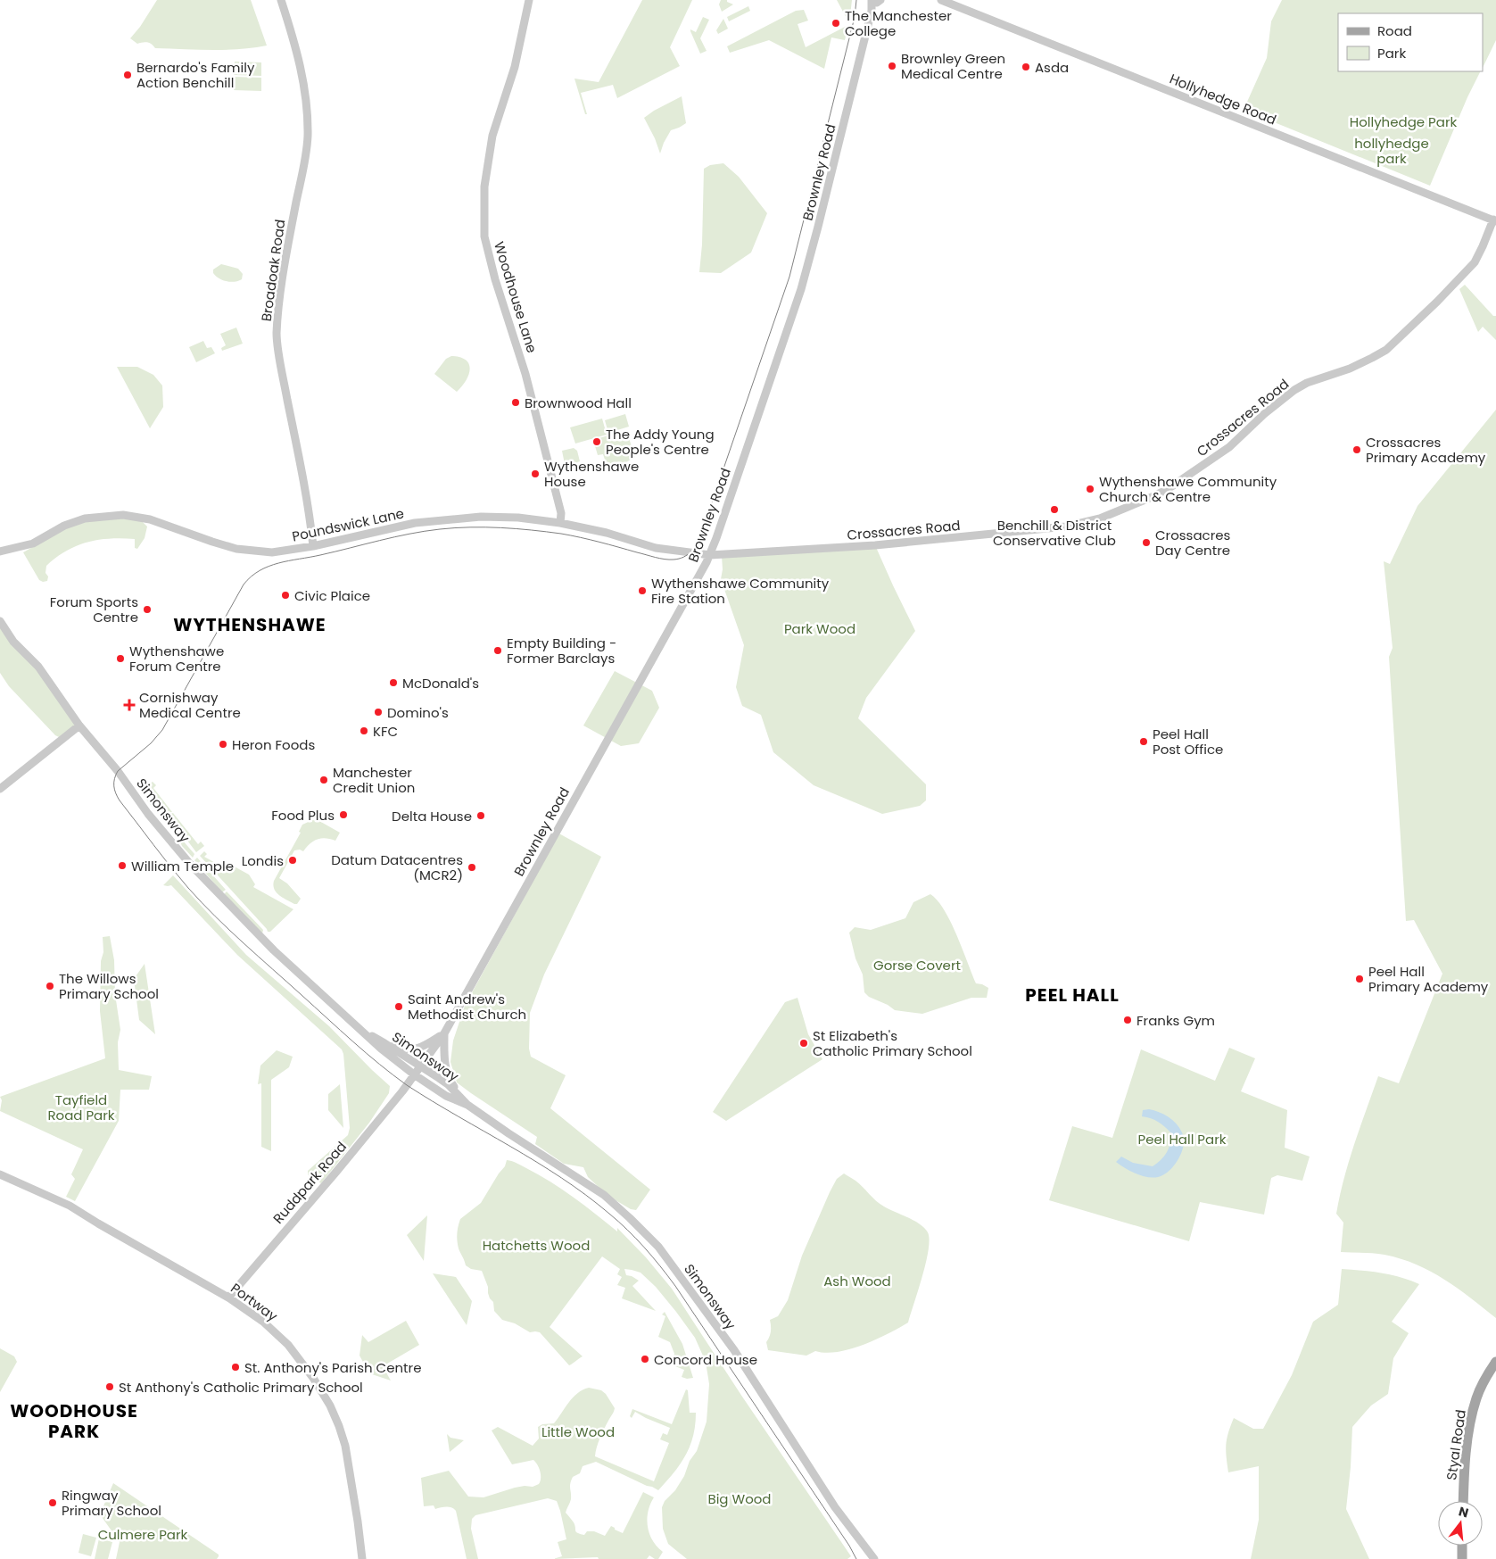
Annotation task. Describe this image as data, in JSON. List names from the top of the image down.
{
  "streets": {
    "main road": ["Styal Road"],
    "street": [
      "Hollyhedge Road",
      "Brownley Road",
      "Broadoak Road",
      "Woodhouse Lane",
      "Crossacres Road",
      "Poundswick Lane",
      "Simonsway",
      "Ruddpark Road",
      "Portway"
    ]
  },
  "crossings": [
    ["Hollyhedge Road", "Crossacres Road"],
    ["Brownley Road", "Crossacres Road"],
    ["Brownley Road", "Poundswick Lane"],
    ["Brownley Road", "Simonsway"],
    ["Brownley Road", "Ruddpark Road"],
    ["Broadoak Road", "Poundswick Lane"],
    ["Woodhouse Lane", "Poundswick Lane"],
    ["Crossacres Road", "Poundswick Lane"],
    ["Simonsway", "Ruddpark Road"],
    ["Ruddpark Road", "Portway"]
  ],
  "districts": ["WYTHENSHAWE", "PEEL HALL", "WOODHOUSE PARK"],
  "parks": [
    "Hollyhedge Park",
    "hollyhedge park",
    "Park Wood",
    "Gorse Covert",
    "Tayfield Road Park",
    "Peel Hall Park",
    "Hatchetts Wood",
    "Ash Wood",
    "Little Wood",
    "Big Wood",
    "Culmere Park"
  ],
  "places": {
    "other": [
      "The Manchester College",
      "Brownley Green Medical Centre",
      "Asda",
      "Bernardo's Family Action Benchill",
      "Brownwood Hall",
      "The Addy Young People's Centre",
      "Crossacres Primary Academy",
      "Wythenshawe House",
      "Wythenshawe Community Church & Centre",
      "Benchill & District Conservative Club",
      "Crossacres Day Centre",
      "Wythenshawe Community Fire Station",
      "Civic Plaice",
      "Forum Sports Centre",
      "Empty Building - Former Barclays",
      "Wythenshawe Forum Centre",
      "McDonald's",
      "Domino's",
      "KFC",
      "Peel Hall Post Office",
      "Heron Foods",
      "Manchester Credit Union",
      "Food Plus",
      "Delta House",
      "Londis",
      "William Temple",
      "Datum Datacentres (MCR2)",
      "Peel Hall Primary Academy",
      "The Willows Primary School",
      "Saint Andrew's Methodist Church",
      "Franks Gym",
      "St Elizabeth's Catholic Primary School",
      "Concord House",
      "St. Anthony's Parish Centre",
      "St Anthony's Catholic Primary School",
      "Ringway Primary School"
    ],
    "health": ["Cornishway Medical Centre"]
  },
  "legend": ["Road", "Park"],
  "north": "top"
}
